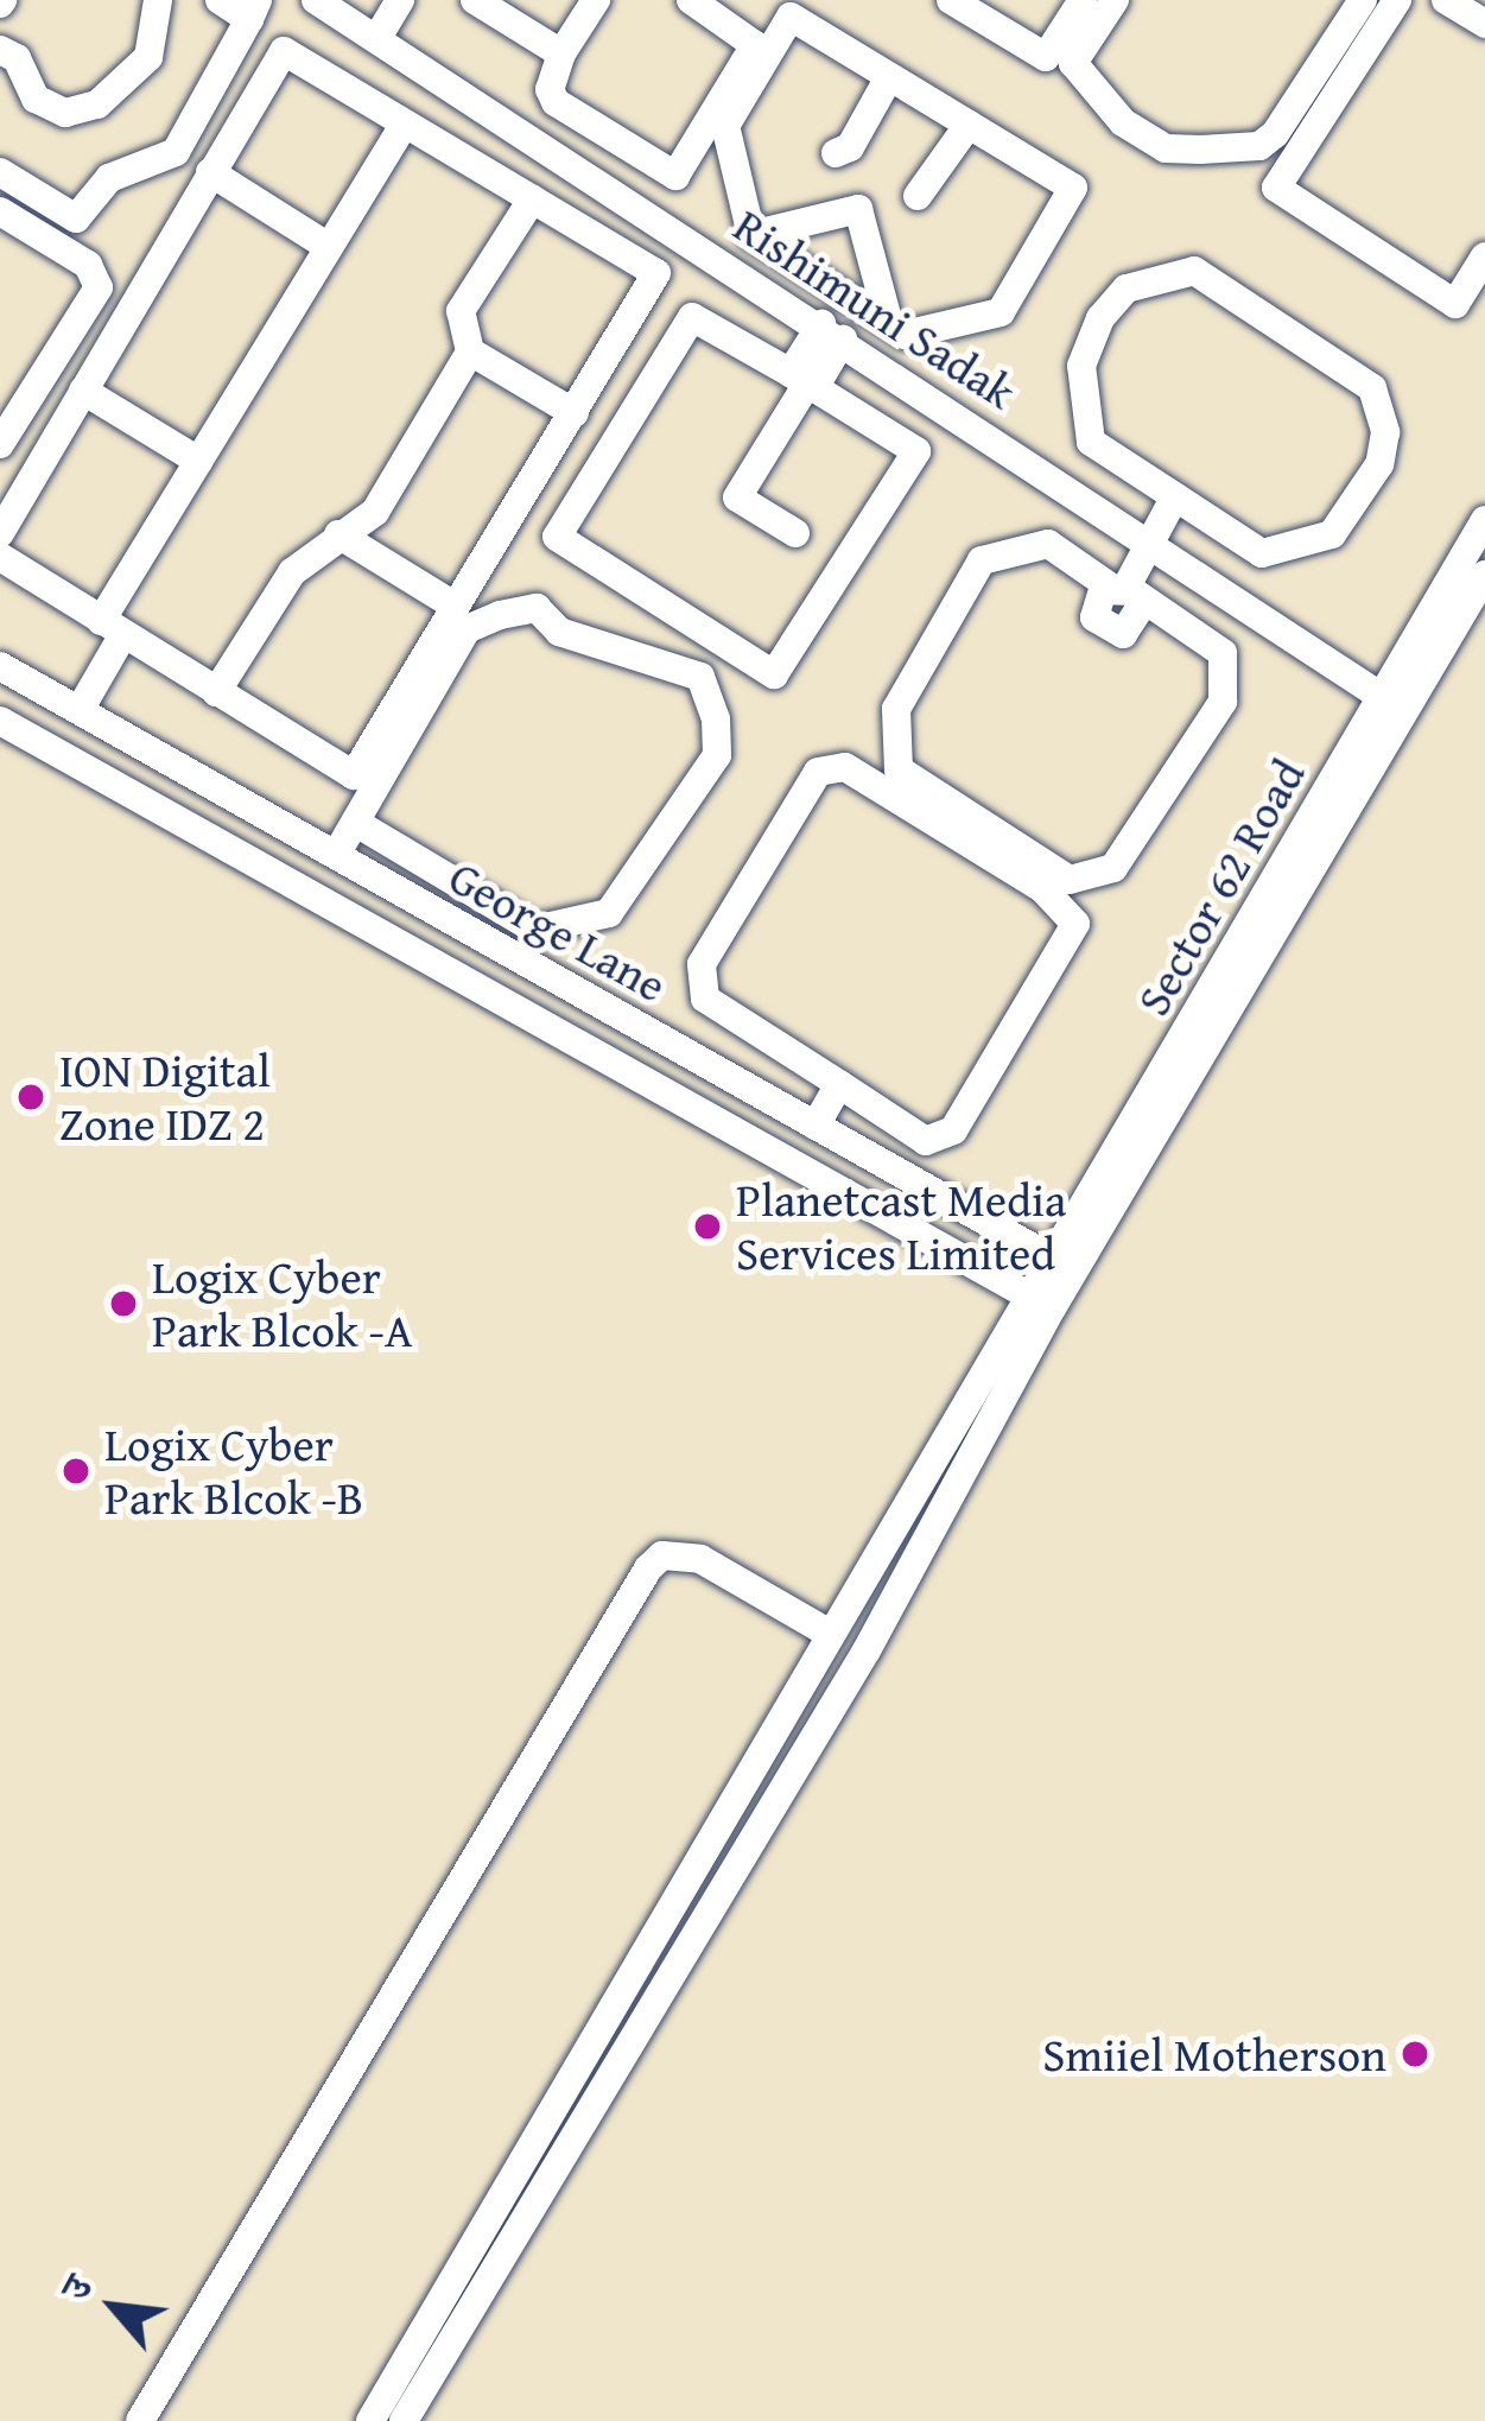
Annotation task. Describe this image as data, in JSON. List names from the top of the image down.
{
  "streets": {
    "street": ["Rishimuni Sadak", "Sector 62 Road", "George Lane"]
  },
  "crossings": [
    ["Rishimuni Sadak", "Sector 62 Road"],
    ["Sector 62 Road", "George Lane"]
  ],
  "places": [
    "ION Digital Zone IDZ 2",
    "Planetcast Media Services Limited",
    "Logix Cyber Park Blcok -A",
    "Logix Cyber Park Blcok -B",
    "Smiiel Motherson"
  ],
  "north": "top left"
}
